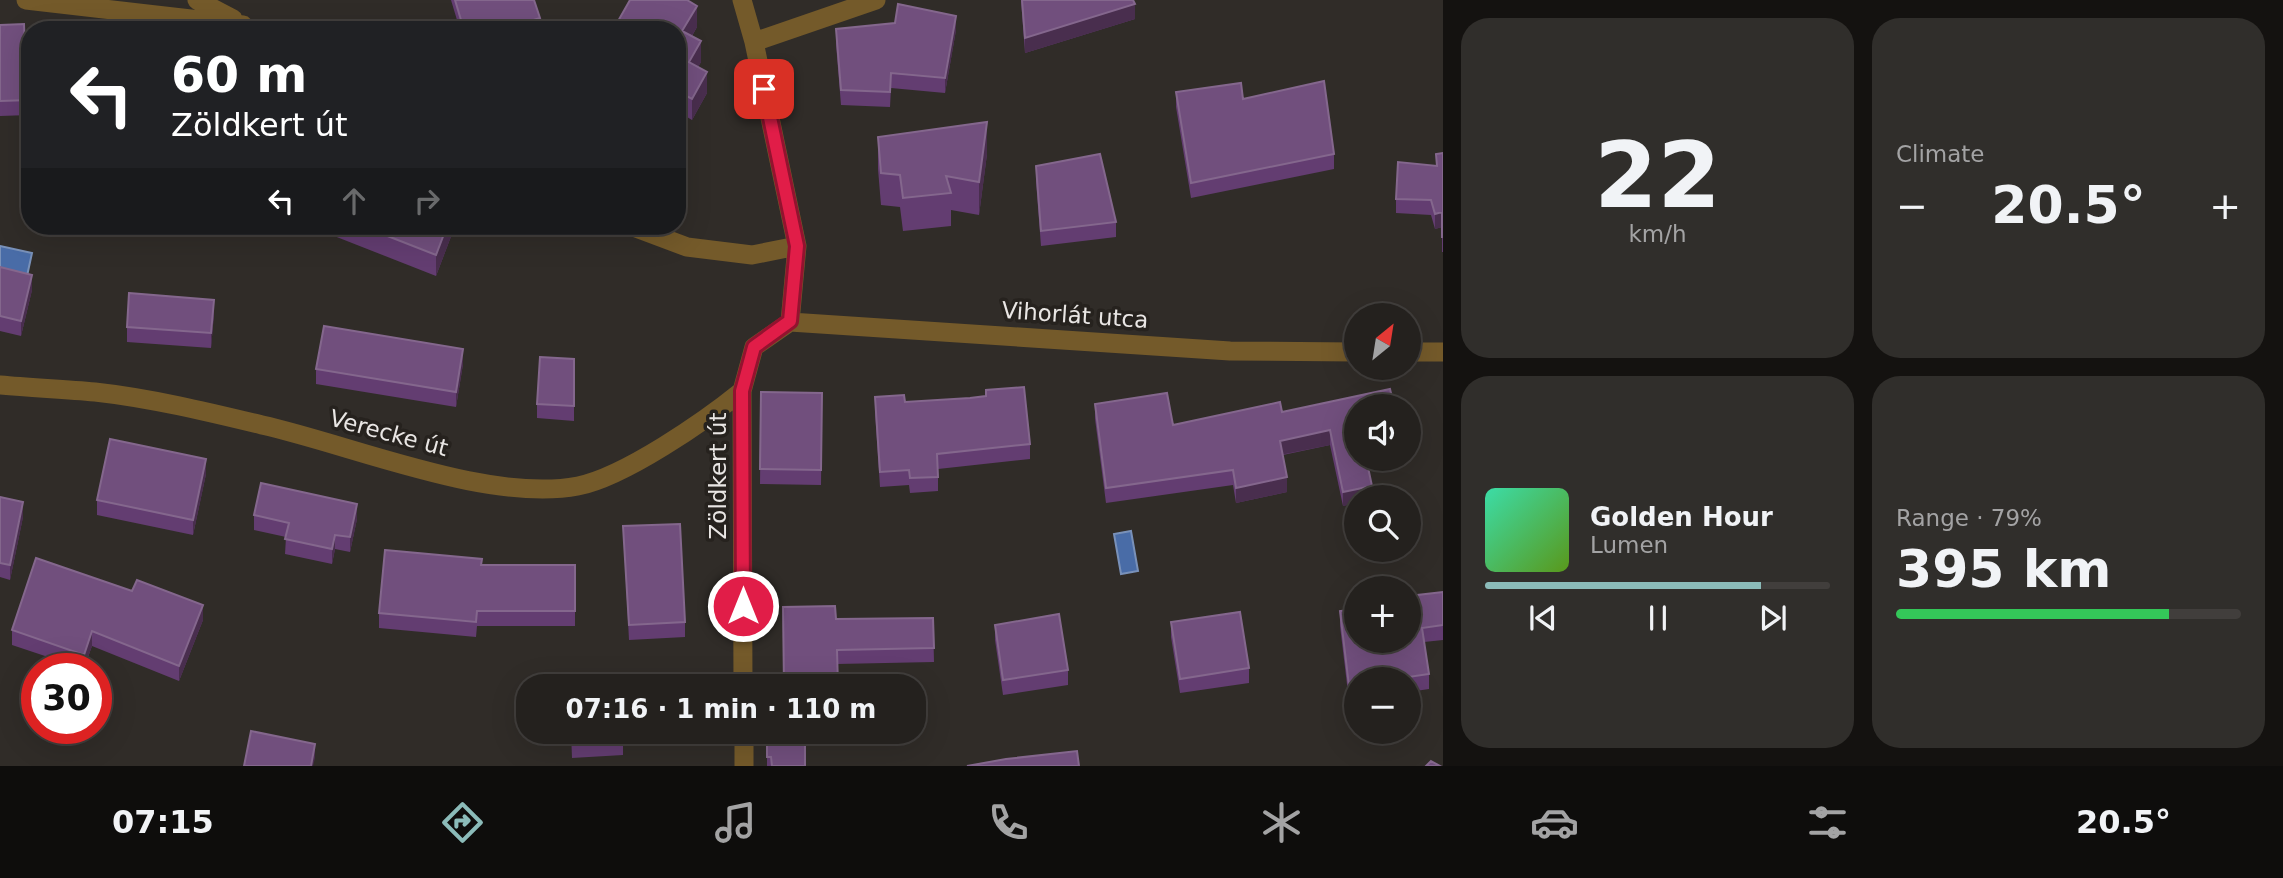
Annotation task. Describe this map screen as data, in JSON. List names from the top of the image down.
{
  "streets": {
    "street": ["Vihorlát utca", "Verecke út", "Zöldkert út"]
  },
  "crossings": [
    ["Vihorlát utca", "Zöldkert út"],
    ["Verecke út", "Zöldkert út"]
  ],
  "north": "top right",
  "page": {
    "tile": [
      ["22", "km/h"],
      "Climate",
      ["Range · 79%", "395 km"]
    ],
    "turn": ["60 m", "Zöldkert út"],
    "heat": ["−", "20.5°", "+"],
    "map_buttons": ["+", "−"],
    "song": ["Golden Hour", "Lumen"],
    "limit": "30",
    "trip": "07:16 · 1 min · 110 m",
    "tabs": ["07:15", "20.5°"]
  }
}
